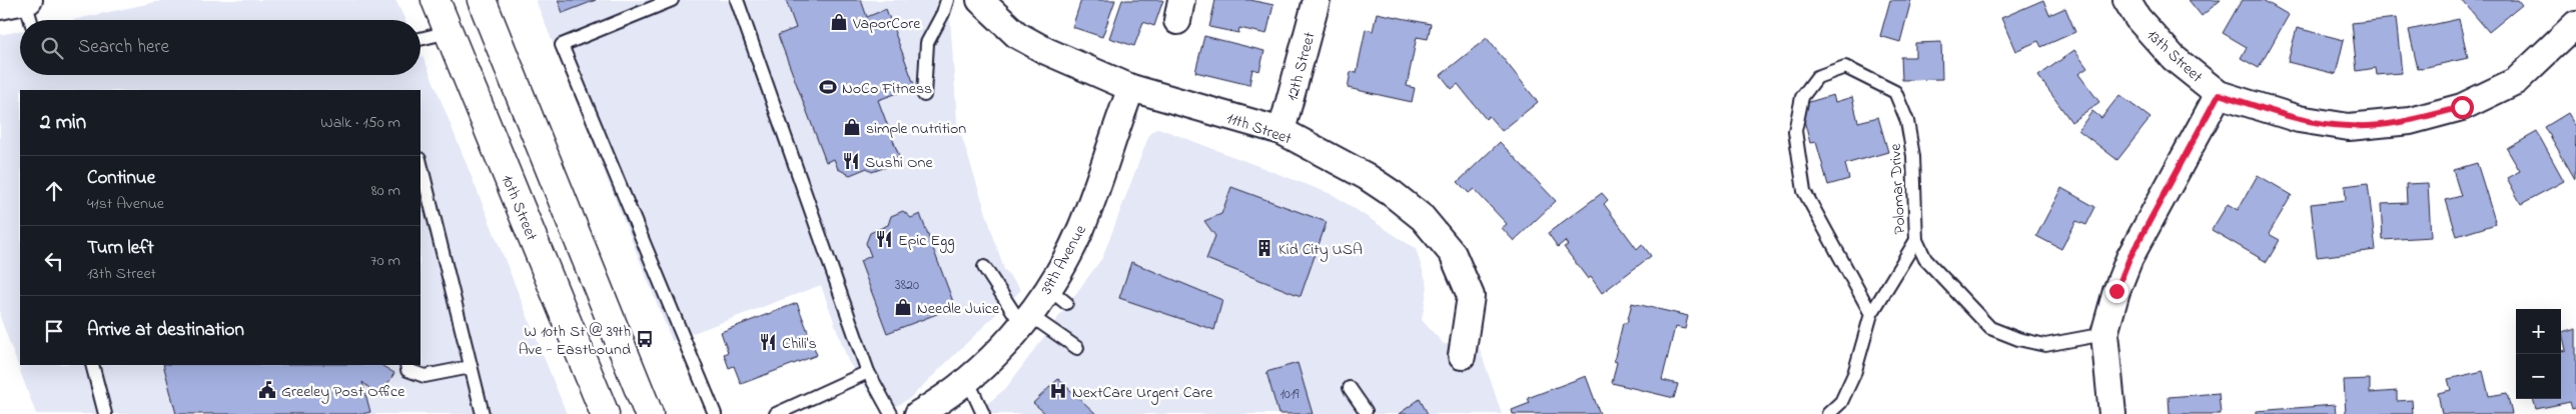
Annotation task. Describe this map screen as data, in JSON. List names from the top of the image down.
{
  "streets": {
    "main road": ["10th Street"],
    "street": [
      "13th Street",
      "12th Street",
      "11th Street",
      "39th Avenue"
    ],
    "lane": ["Polomar Drive"]
  },
  "crossings": [
    ["12th Street", "11th Street"],
    ["11th Street", "39th Avenue"]
  ],
  "places": {
    "shop": ["VaporCore", "simple nutrition", "Needle Juice"],
    "sports": ["NoCo Fitness"],
    "restaurant": ["Sushi One", "Epic Egg", "Chili's"],
    "building": ["Kid City USA"],
    "bus stop": ["W 10th St @ 39th Ave - Eastbound"],
    "public building": ["Greeley Post Office"],
    "hospital": ["NextCare Urgent Care"]
  },
  "house_numbers": ["3820", "1019"],
  "page": {
    "search": "Search here",
    "heading": ["2 min", "Walk · 150 m"],
    "list": [
      ["Continue", "41st Avenue", "80 m"],
      ["Turn left", "13th Street", "70 m"],
      "Arrive at destination"
    ],
    "map_buttons": ["+", "−"]
  }
}
